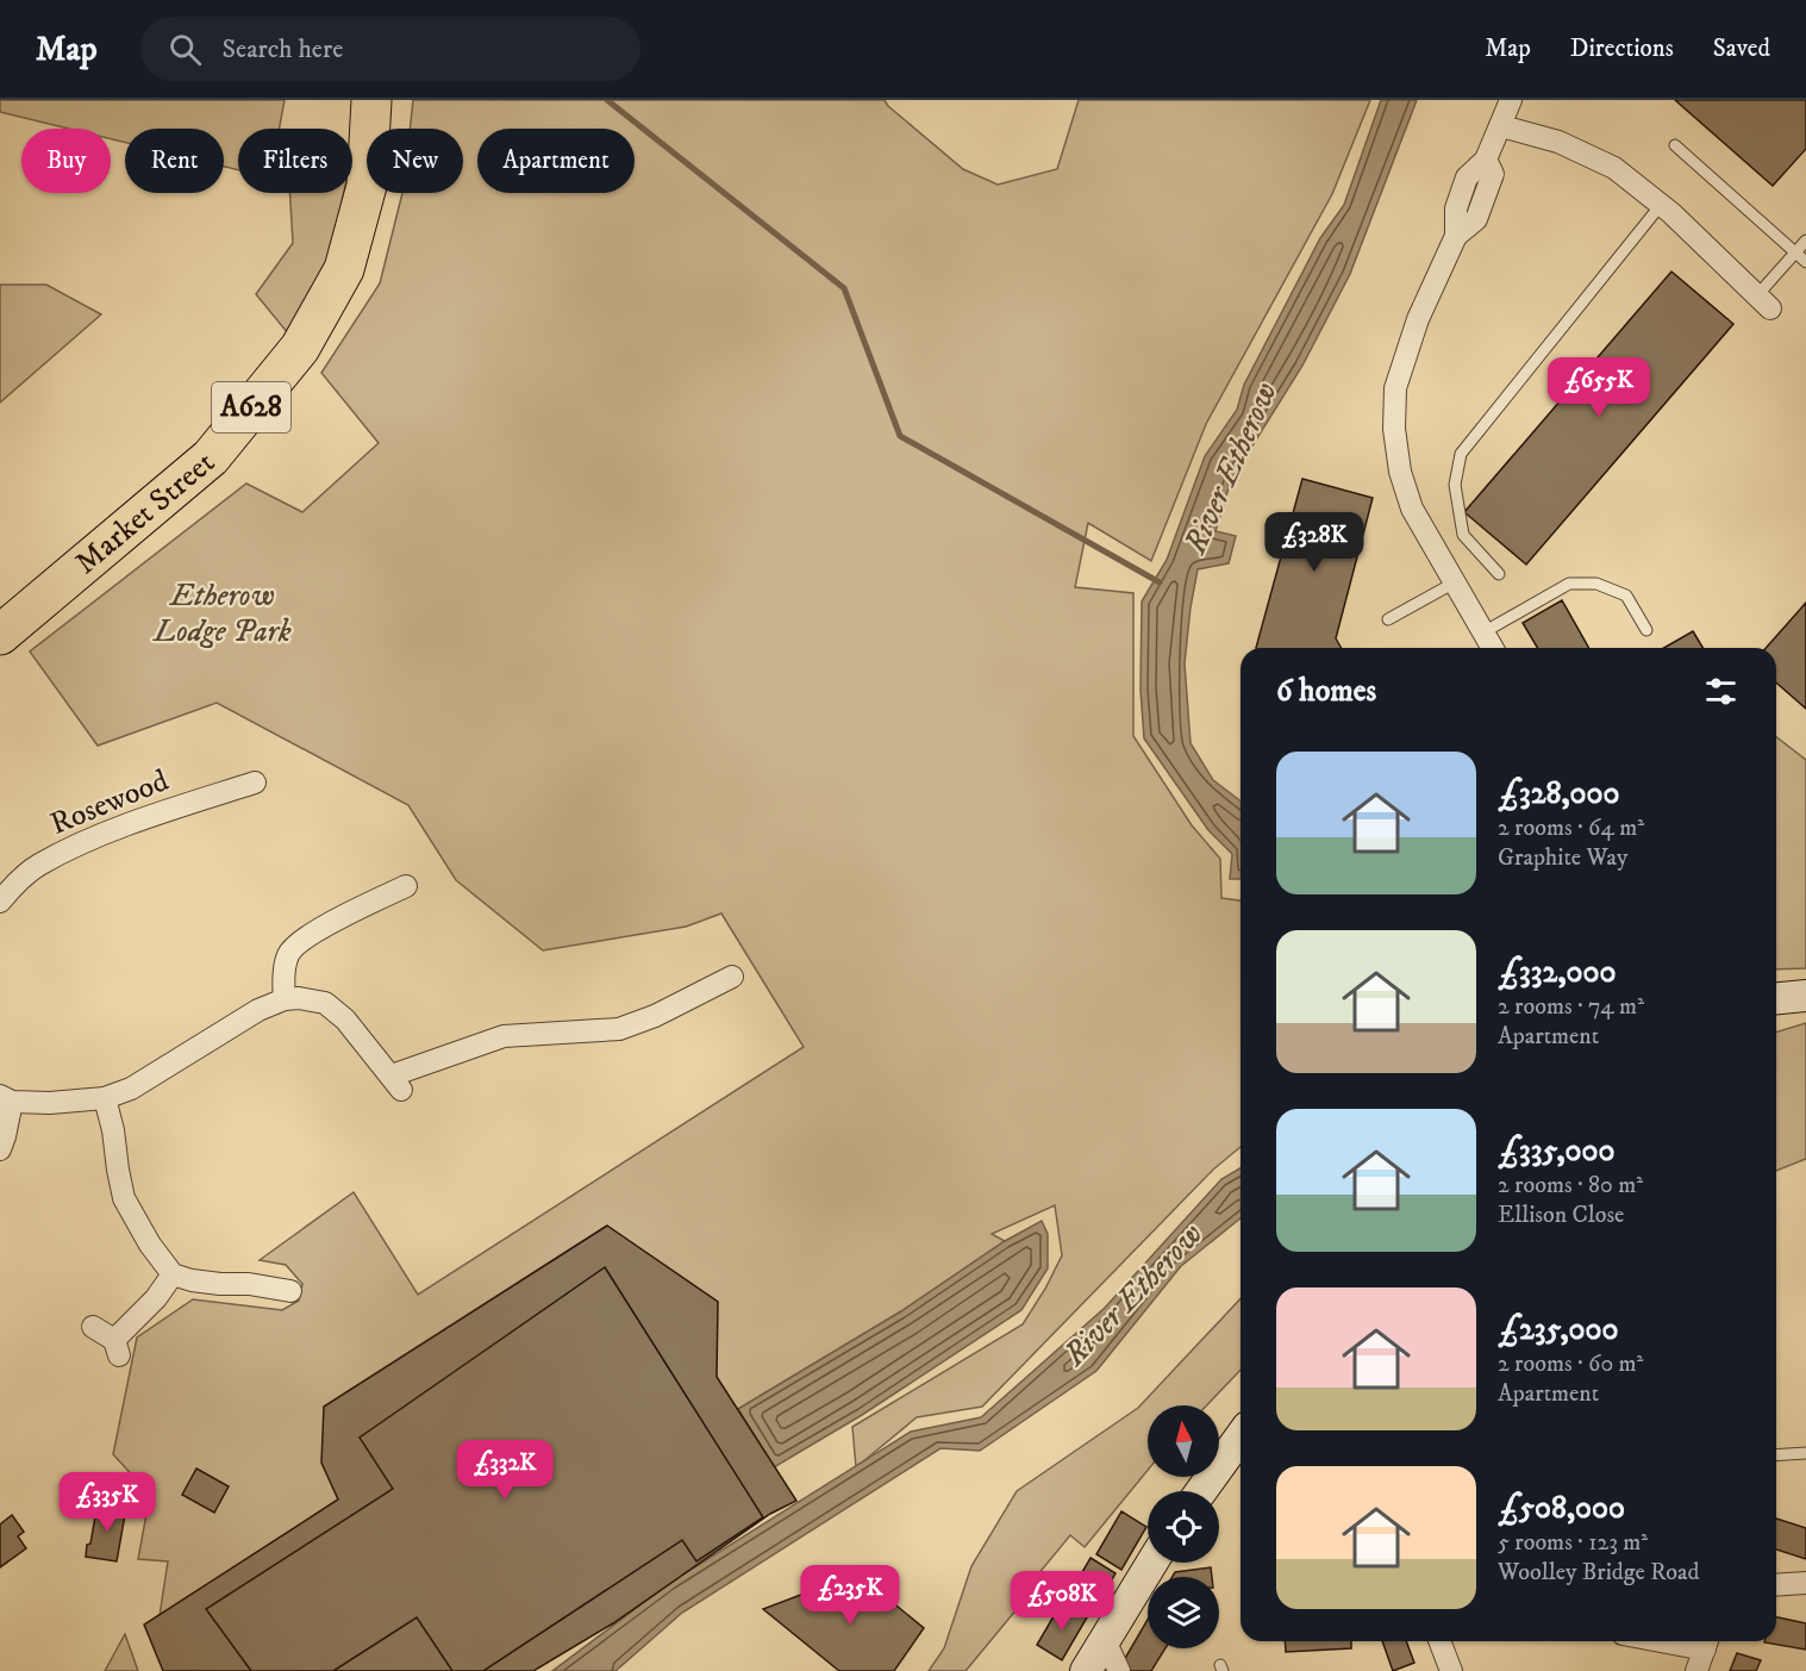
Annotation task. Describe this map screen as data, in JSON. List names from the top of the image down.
{
  "streets": {
    "highway": ["A628", "Market Street"],
    "street": ["Rosewood"]
  },
  "water": ["River Etherow"],
  "parks": ["Etherow Lodge Park"],
  "north": "top",
  "page": {
    "header": "Map",
    "search": "Search here",
    "nav": ["Map", "Directions", "Saved"],
    "chip": [
      "Buy",
      "Rent",
      "Filters",
      "New",
      "Apartment"
    ],
    "price": [
      "£655K",
      "£328K",
      "£332K",
      "£335K",
      "£235K",
      "£508K"
    ],
    "heading": "6 homes",
    "list": [
      {
        "name": "£328,000",
        "note": "2 rooms · 64 m² · Graphite Way"
      },
      {
        "name": "£332,000",
        "note": "2 rooms · 74 m² · Apartment"
      },
      {
        "name": "£335,000",
        "note": "2 rooms · 80 m² · Ellison Close"
      },
      {
        "name": "£235,000",
        "note": "2 rooms · 60 m² · Apartment"
      },
      {
        "name": "£508,000",
        "note": "5 rooms · 123 m² · Woolley Bridge Road"
      }
    ]
  }
}
